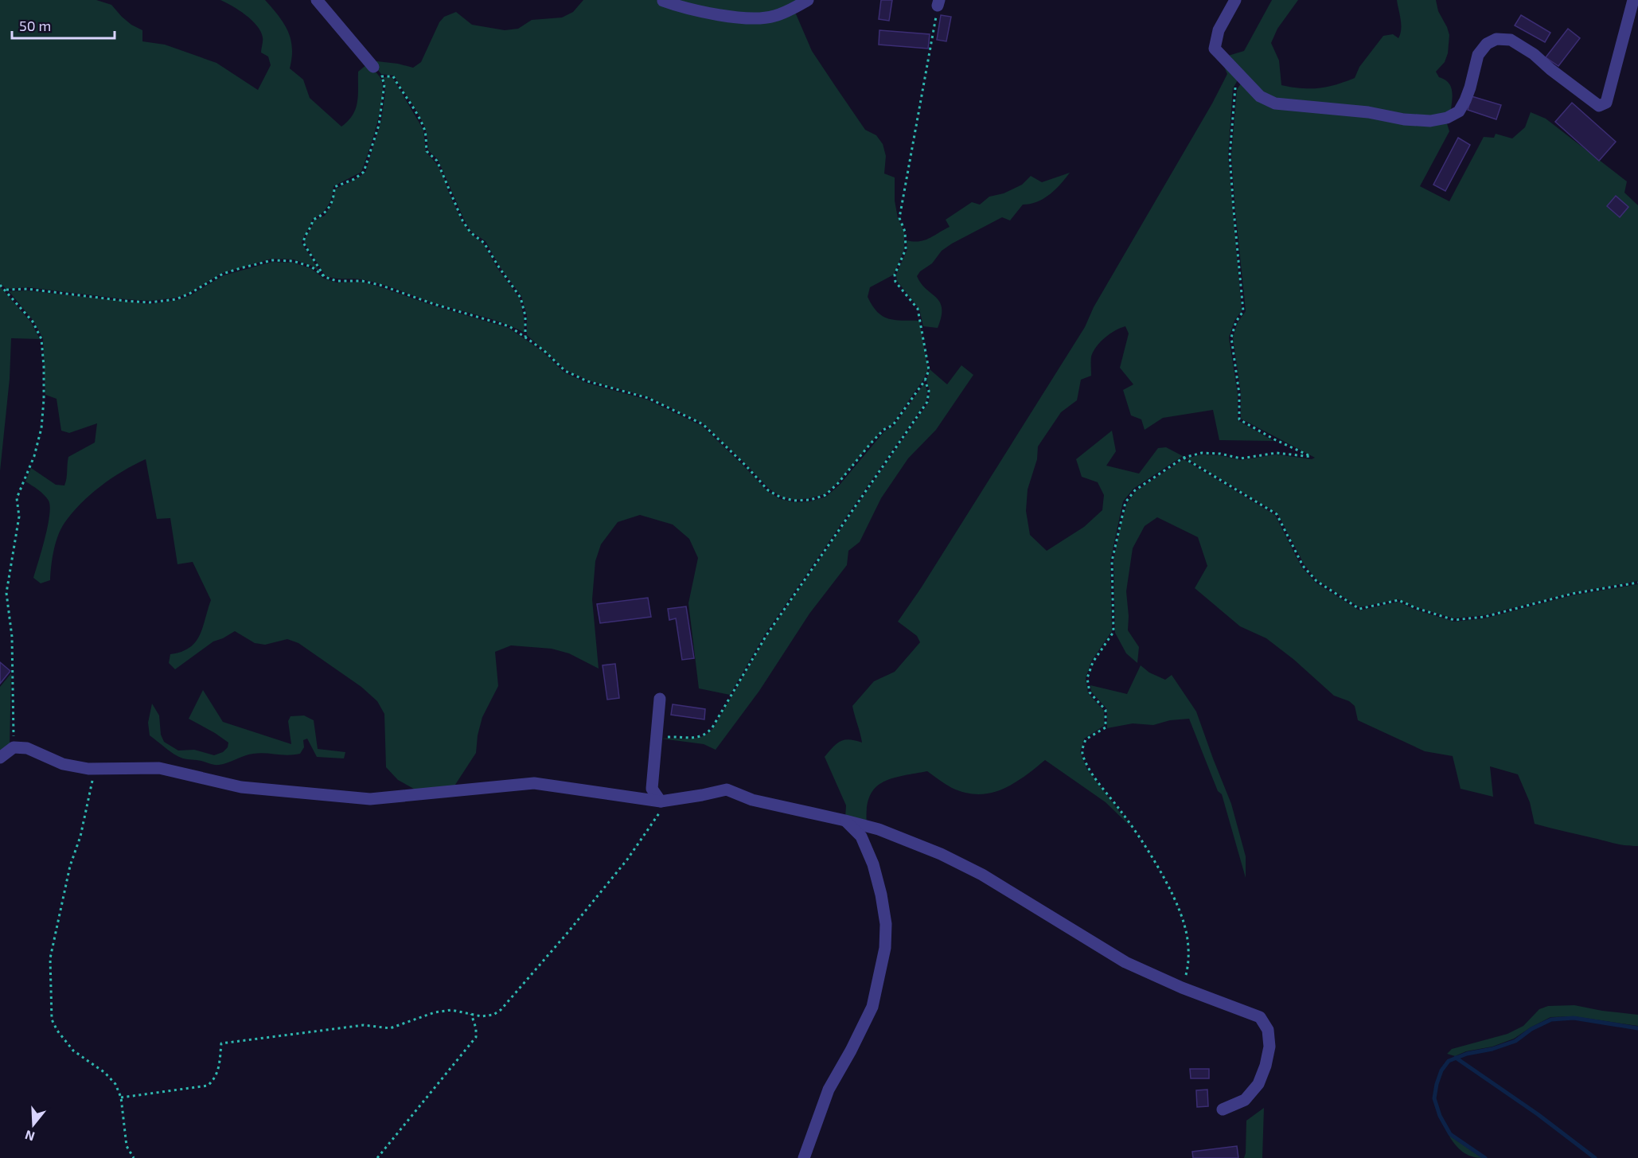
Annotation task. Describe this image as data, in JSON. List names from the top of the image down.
{
  "scale_bar": "50 m",
  "north": "bottom"
}
